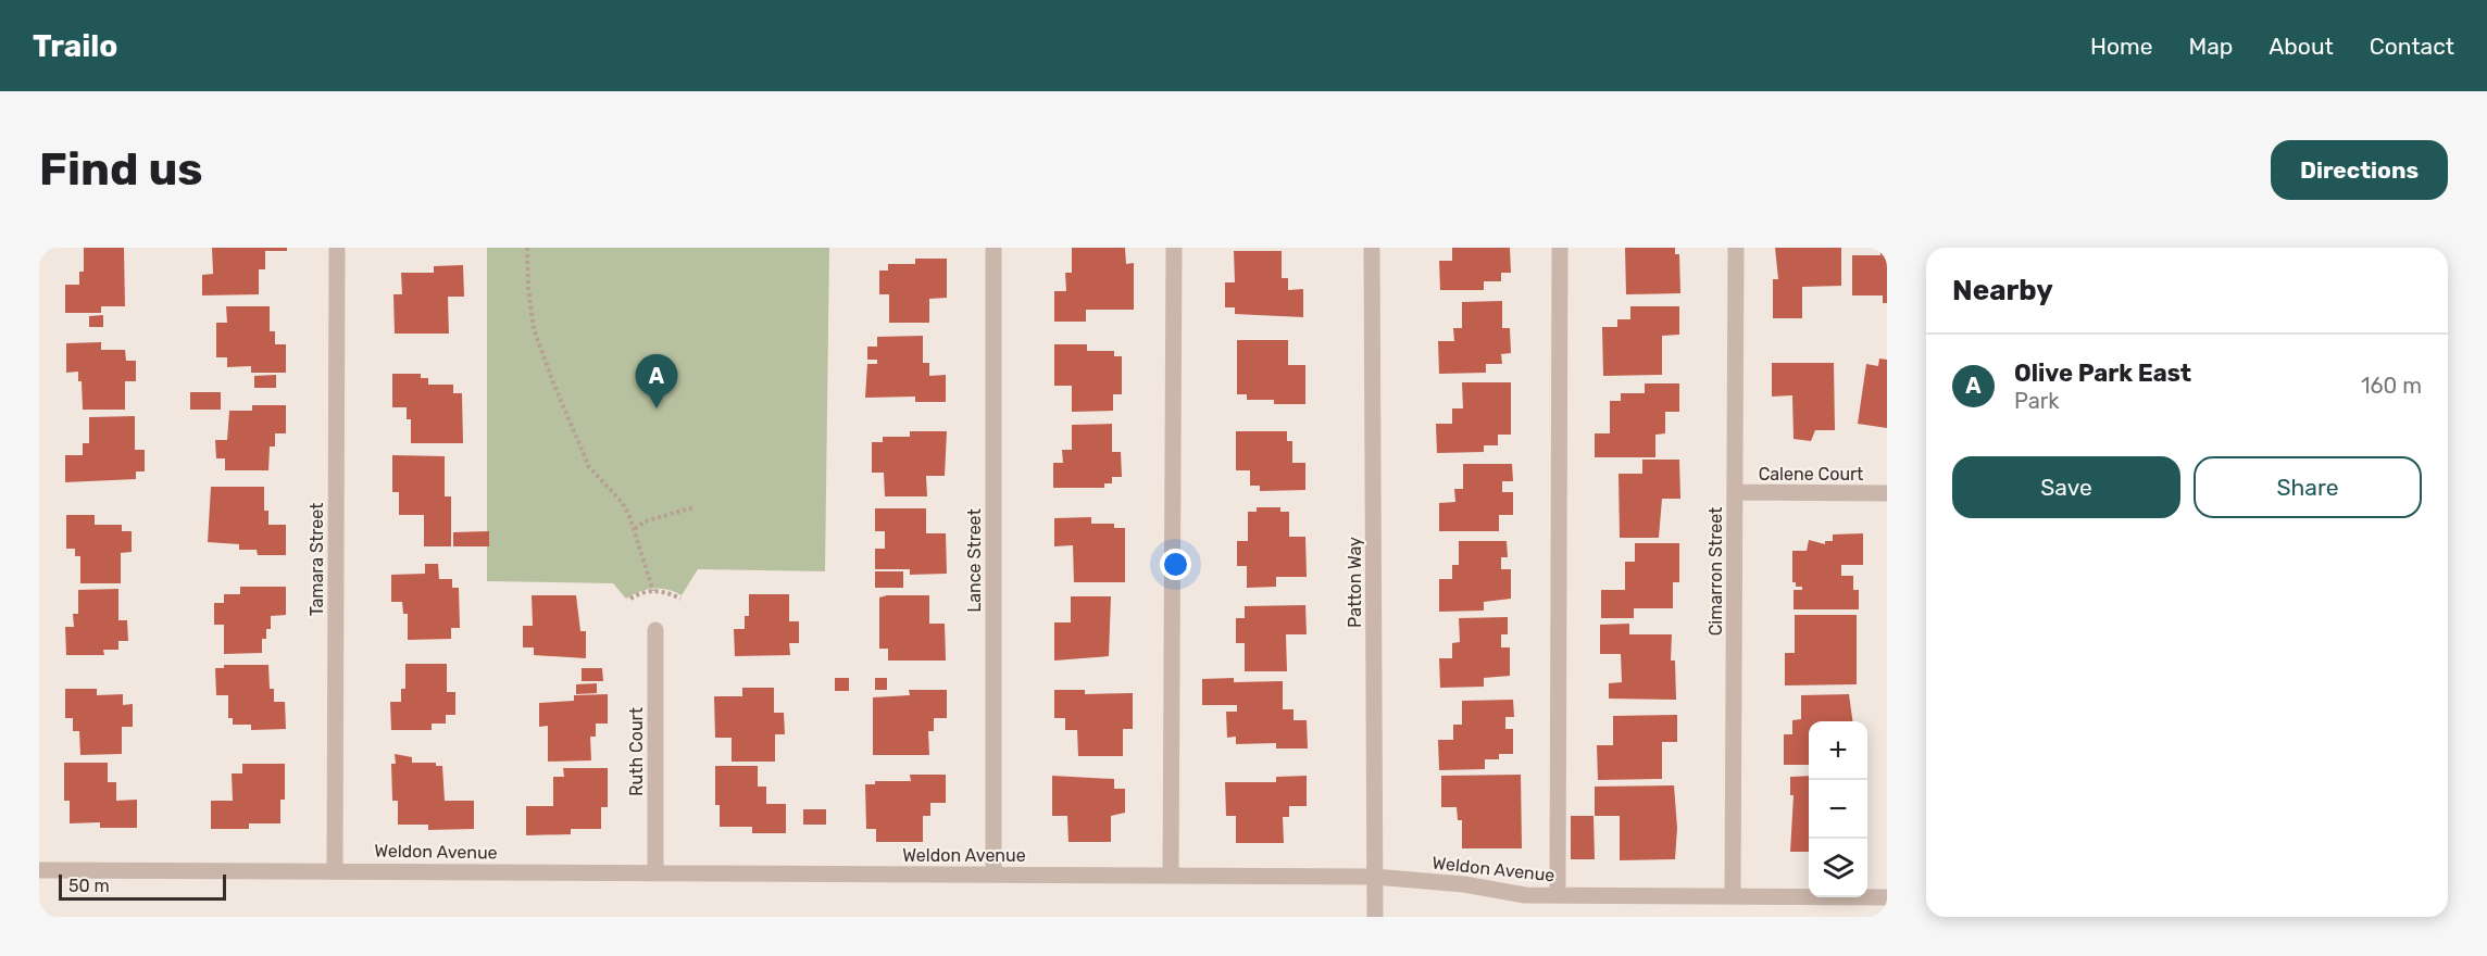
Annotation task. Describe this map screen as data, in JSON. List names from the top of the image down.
{
  "streets": {
    "street": [
      "Calene Court",
      "Tamara Street",
      "Lance Street",
      "Cimarron Street",
      "Patton Way",
      "Ruth Court",
      "Weldon Avenue"
    ]
  },
  "crossings": [
    ["Calene Court", "Cimarron Street"],
    ["Tamara Street", "Weldon Avenue"],
    ["Lance Street", "Weldon Avenue"],
    ["Cimarron Street", "Weldon Avenue"],
    ["Patton Way", "Weldon Avenue"],
    ["Ruth Court", "Weldon Avenue"]
  ],
  "scale_bar": "50 m",
  "page": {
    "header": "Trailo",
    "nav": [
      "Home",
      "Map",
      "About",
      "Contact"
    ],
    "buttons": [
      "Directions",
      ["Save", "Share"]
    ],
    "title": "Find us",
    "heading": "Nearby",
    "list": [
      {
        "mark": "A",
        "name": "Olive Park East",
        "note": "Park",
        "value": "160 m"
      }
    ],
    "pins": "A",
    "map_buttons": ["+", "−"],
    "scale": "50 m"
  }
}
